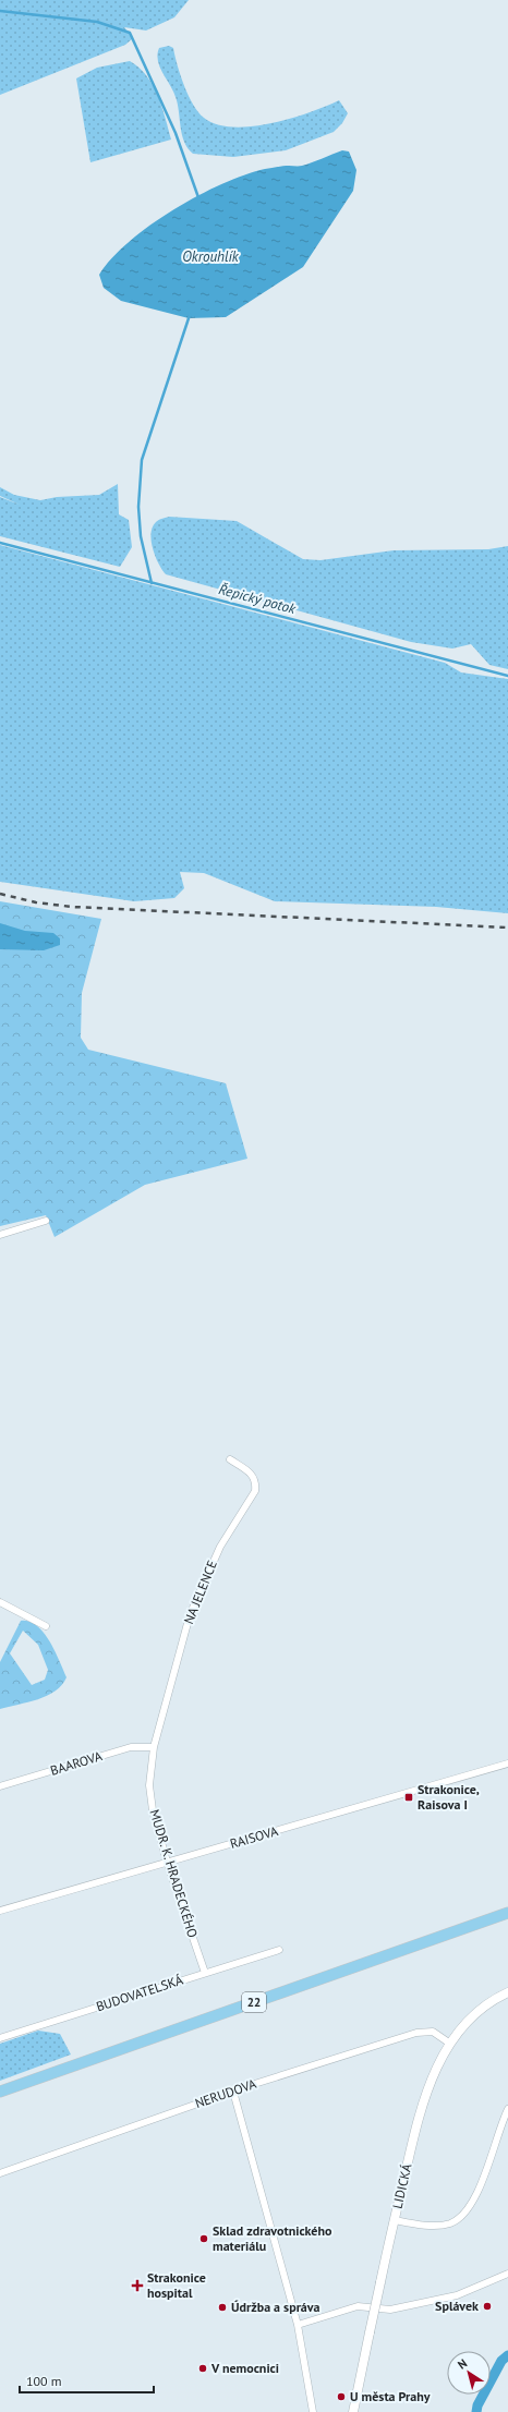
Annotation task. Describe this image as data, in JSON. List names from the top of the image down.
{
  "streets": {
    "main road": ["22"],
    "street": [
      "NA JELENCE",
      "BAAROVA",
      "RAISOVA",
      "MUDR. K. HRADECKÉHO",
      "BUDOVATELSKÁ",
      "NERUDOVA",
      "LIDICKÁ"
    ]
  },
  "crossings": [
    ["NA JELENCE", "BAAROVA"],
    ["NA JELENCE", "MUDR. K. HRADECKÉHO"],
    ["BAAROVA", "MUDR. K. HRADECKÉHO"],
    ["RAISOVA", "MUDR. K. HRADECKÉHO"],
    ["MUDR. K. HRADECKÉHO", "BUDOVATELSKÁ"],
    ["NERUDOVA", "LIDICKÁ"]
  ],
  "water": ["Okrouhlík", "Řepický potok"],
  "places": {
    "transit": ["Strakonice, Raisova I"],
    "other": [
      "Sklad zdravotnického materiálu",
      "Splávek",
      "Údržba a správa",
      "V nemocnici",
      "U města Prahy"
    ],
    "health": ["Strakonice hospital"]
  },
  "scale_bar": "100 m",
  "north": "top left"
}
